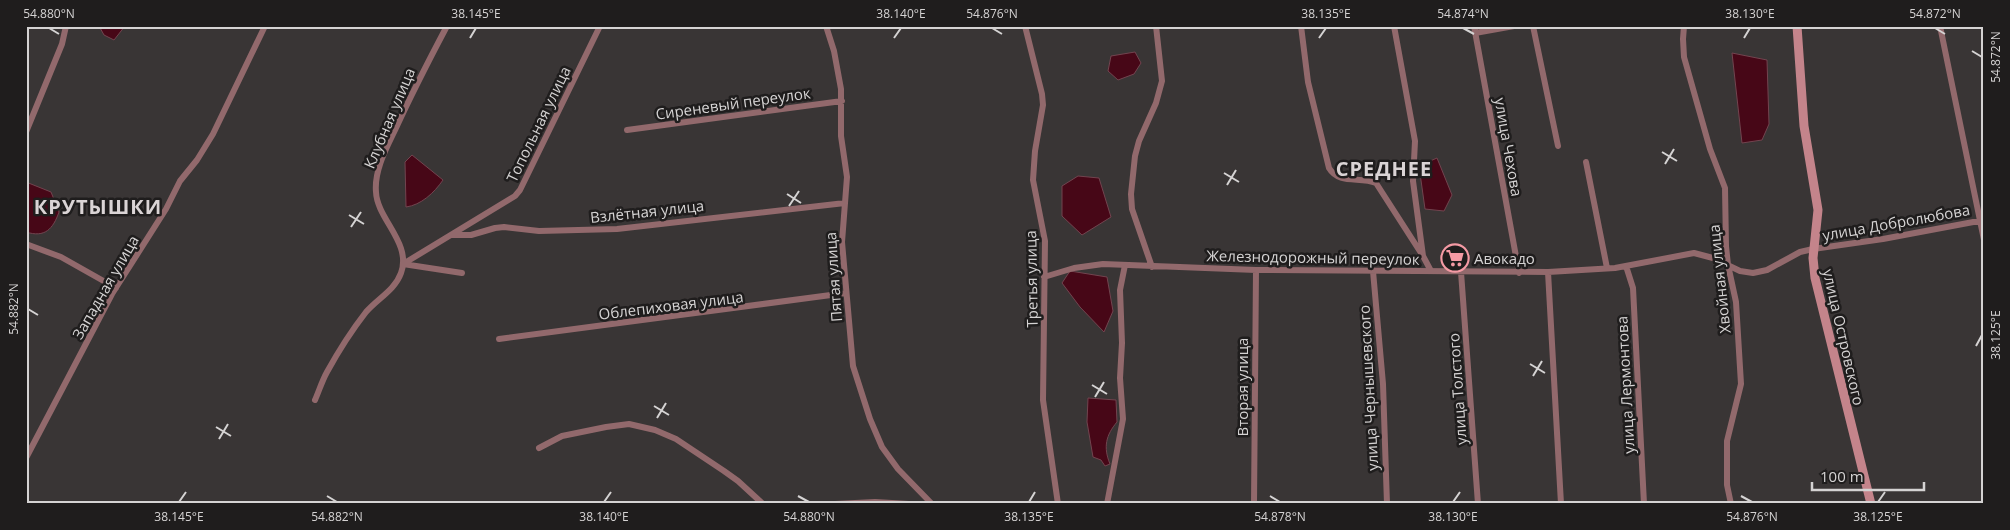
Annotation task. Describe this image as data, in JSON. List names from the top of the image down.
{
  "streets": {
    "street": [
      "Сиреневый переулок",
      "Клубная улица",
      "Топольная улица",
      "улица Чехова",
      "Взлётная улица",
      "улица Добролюбова",
      "Железнодорожный переулок",
      "Пятая улица",
      "Третья улица",
      "Хвойная улица",
      "Западная улица",
      "Облепиховая улица",
      "улица Островского",
      "улица Лермонтова",
      "Вторая улица",
      "улица Чернышевского",
      "улица Толстого"
    ]
  },
  "crossings": [
    ["Сиреневый переулок", "Пятая улица"],
    ["Клубная улица", "Топольная улица"],
    ["Топольная улица", "Взлётная улица"],
    ["улица Чехова", "Железнодорожный переулок"],
    ["Взлётная улица", "Пятая улица"],
    ["улица Добролюбова", "Железнодорожный переулок"],
    ["улица Добролюбова", "улица Островского"],
    ["Железнодорожный переулок", "Третья улица"],
    ["Железнодорожный переулок", "Хвойная улица"],
    ["Железнодорожный переулок", "улица Островского"],
    ["Железнодорожный переулок", "улица Лермонтова"],
    ["Железнодорожный переулок", "Вторая улица"],
    ["Железнодорожный переулок", "улица Чернышевского"],
    ["Железнодорожный переулок", "улица Толстого"],
    ["Пятая улица", "Облепиховая улица"]
  ],
  "districts": ["СРЕДНЕЕ", "КРУТЫШКИ"],
  "places": {
    "supermarket": ["Авокадо"]
  },
  "scale_bar": "100 m",
  "coordinates": [
    "54.880°N",
    "38.145°E",
    "38.140°E",
    "54.876°N",
    "38.135°E",
    "54.874°N",
    "38.130°E",
    "54.872°N",
    "54.882°N",
    "38.125°E",
    "54.878°N"
  ]
}
